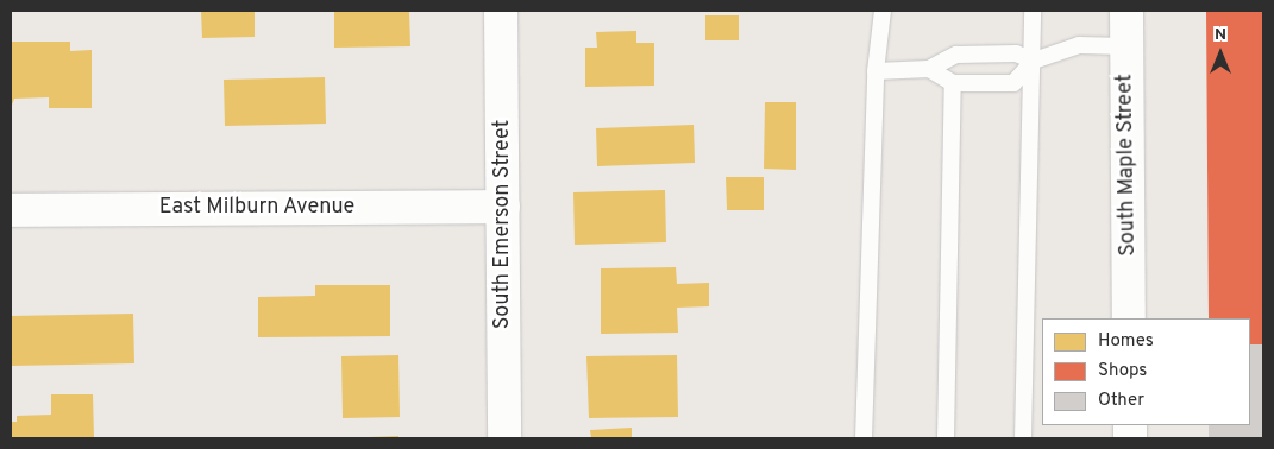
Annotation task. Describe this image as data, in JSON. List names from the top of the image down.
{
  "streets": {
    "street": ["South Maple Street", "East Milburn Avenue", "South Emerson Street"]
  },
  "crossings": [
    ["East Milburn Avenue", "South Emerson Street"]
  ],
  "legend": ["Homes", "Shops", "Other"],
  "north": "top"
}
